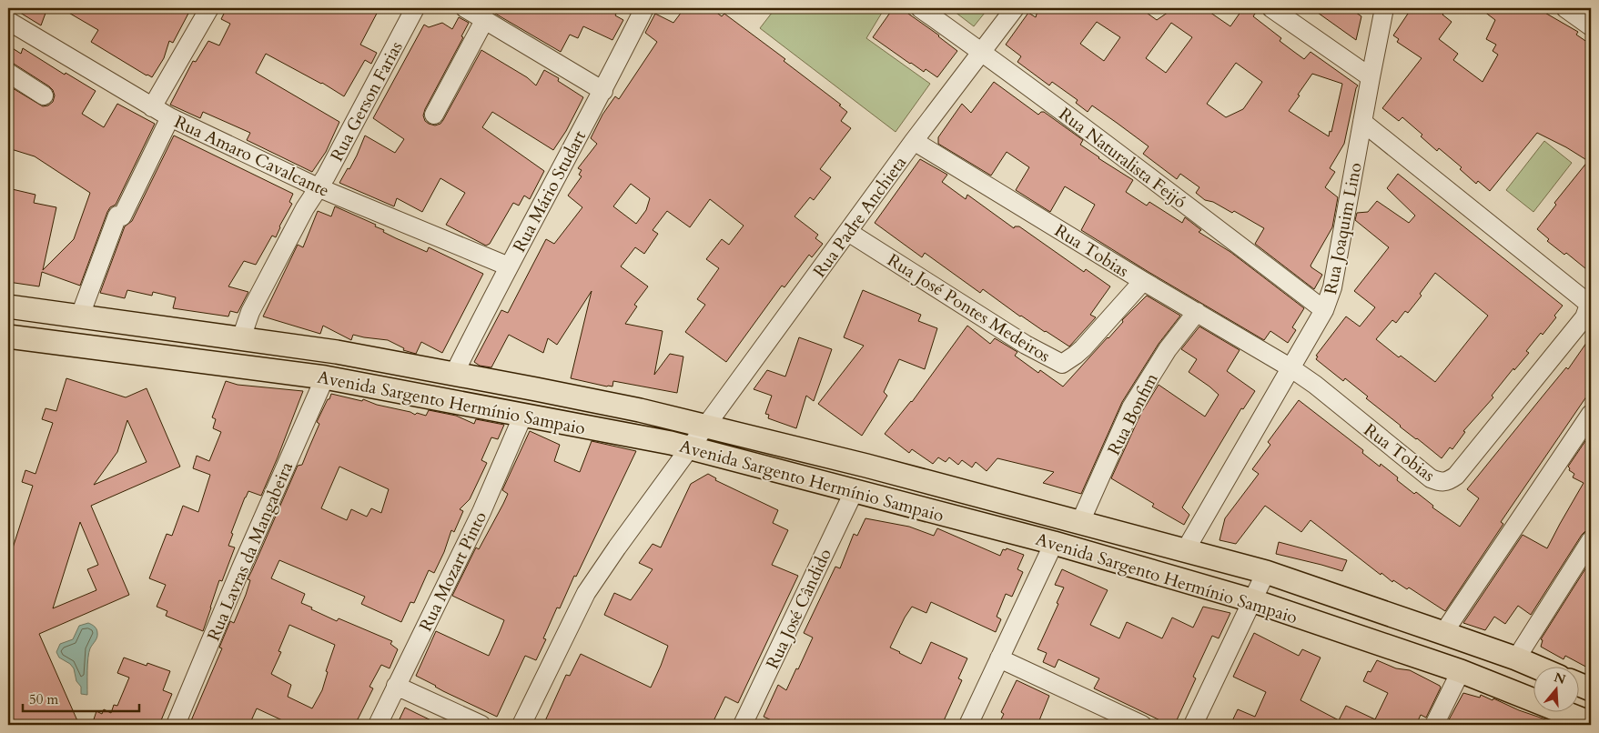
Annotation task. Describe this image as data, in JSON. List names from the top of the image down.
{
  "streets": {
    "main road": ["Avenida Sargento Hermínio Sampaio"],
    "street": [
      "Rua Gerson Farias",
      "Rua Amaro Cavalcante",
      "Rua Naturalista Feijó",
      "Rua Mário Studart",
      "Rua Padre Anchieta",
      "Rua Joaquim Lino",
      "Rua Tobias",
      "Rua José Pontes Medeiros",
      "Rua Bonfim",
      "Rua Lavras da Mangabeira",
      "Rua Mozart Pinto",
      "Rua José Cândido"
    ]
  },
  "crossings": [
    ["Rua Gerson Farias", "Rua Amaro Cavalcante"],
    ["Rua Gerson Farias", "Avenida Sargento Hermínio Sampaio"],
    ["Rua Amaro Cavalcante", "Rua Mário Studart"],
    ["Rua Naturalista Feijó", "Rua Padre Anchieta"],
    ["Rua Naturalista Feijó", "Rua Joaquim Lino"],
    ["Rua Mário Studart", "Avenida Sargento Hermínio Sampaio"],
    ["Rua Padre Anchieta", "Rua Tobias"],
    ["Rua Padre Anchieta", "Rua José Pontes Medeiros"],
    ["Rua Padre Anchieta", "Avenida Sargento Hermínio Sampaio"],
    ["Rua Joaquim Lino", "Rua Tobias"],
    ["Rua Joaquim Lino", "Avenida Sargento Hermínio Sampaio"],
    ["Rua Tobias", "Rua José Pontes Medeiros"],
    ["Rua Tobias", "Rua Bonfim"],
    ["Avenida Sargento Hermínio Sampaio", "Rua Bonfim"],
    ["Avenida Sargento Hermínio Sampaio", "Rua Lavras da Mangabeira"],
    ["Avenida Sargento Hermínio Sampaio", "Rua Mozart Pinto"],
    ["Avenida Sargento Hermínio Sampaio", "Rua José Cândido"]
  ],
  "scale_bar": "50 m",
  "north": "top"
}
